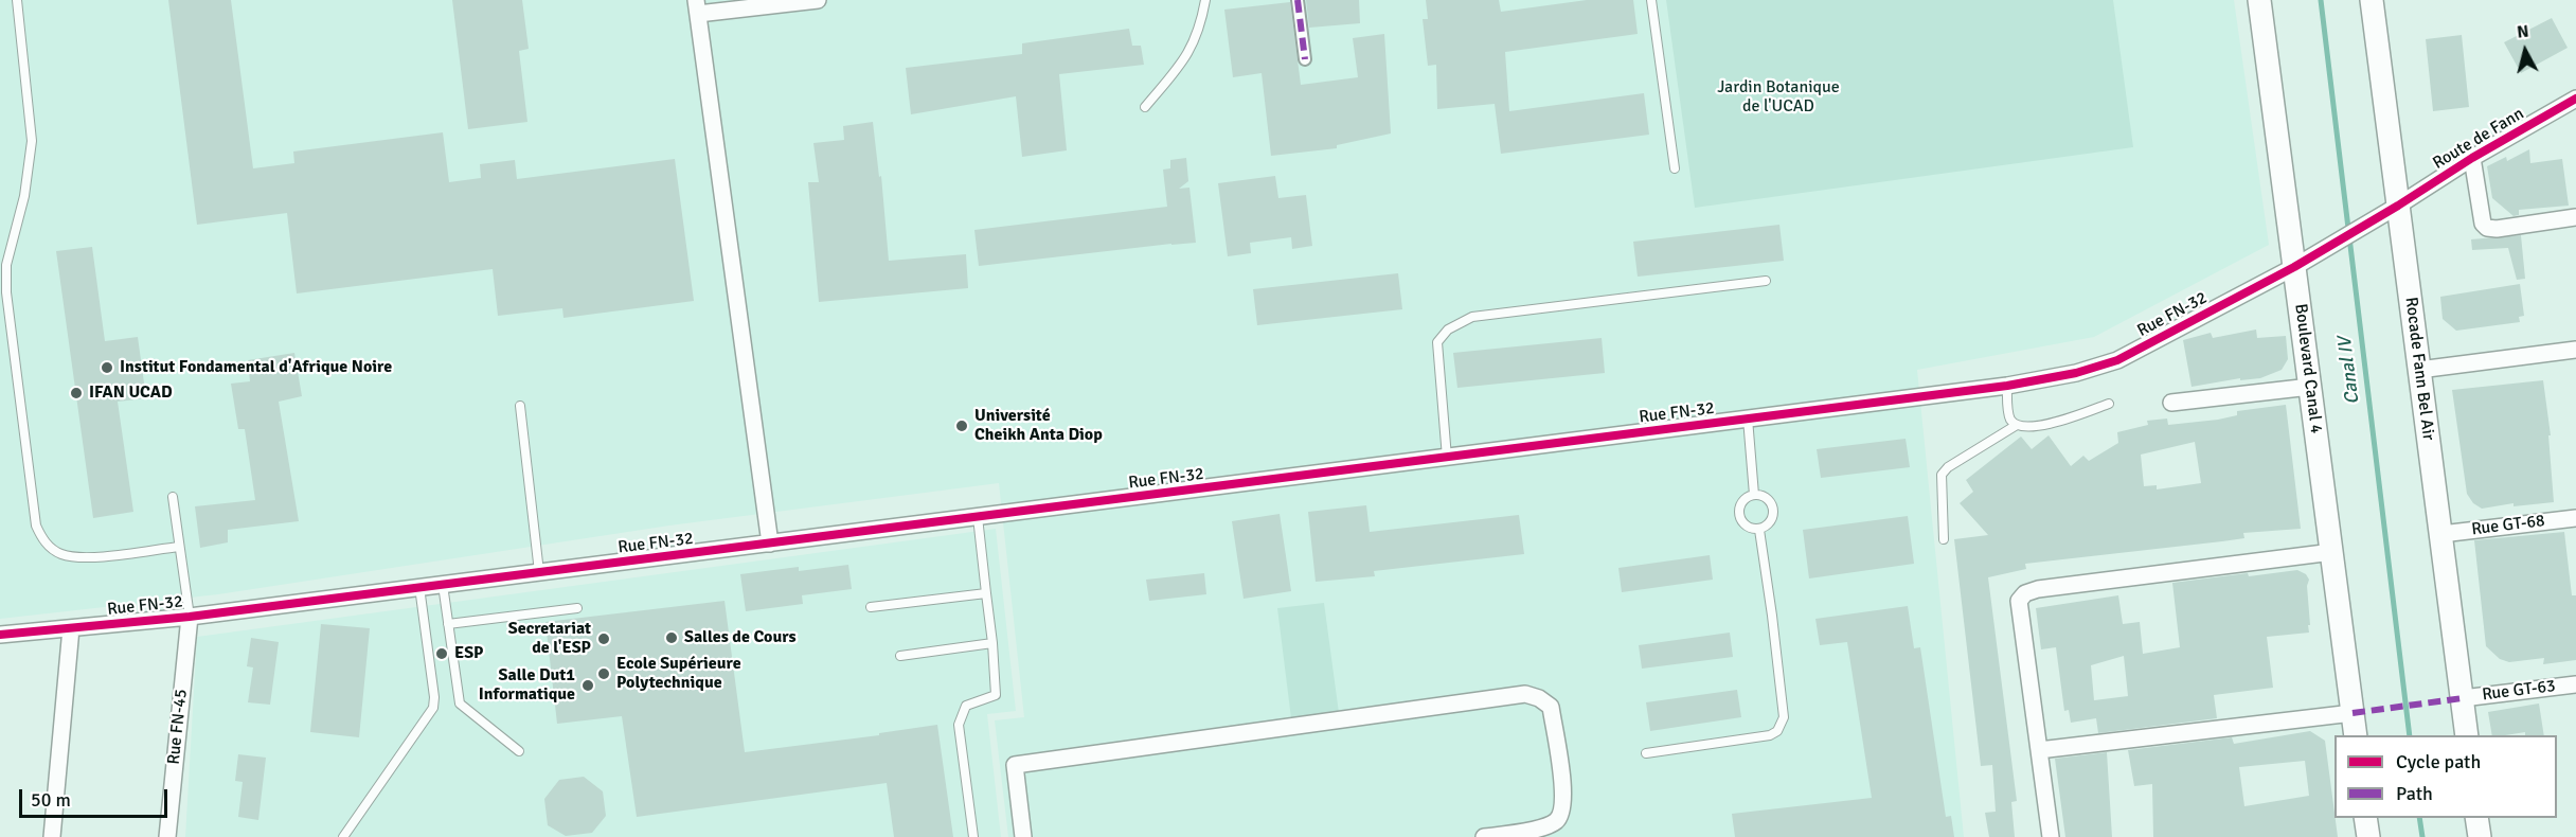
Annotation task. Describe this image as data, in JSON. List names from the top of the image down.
{
  "streets": {
    "main road": ["Boulevard Canal 4", "Rocade Fann Bel Air"],
    "street": [
      "Route de Fann",
      "Rue FN-32",
      "Rue GT-68",
      "Rue GT-63",
      "Rue FN-45"
    ]
  },
  "crossings": [
    ["Route de Fann", "Rue FN-32"],
    ["Route de Fann", "Boulevard Canal 4"],
    ["Route de Fann", "Rocade Fann Bel Air"],
    ["Rue FN-32", "Boulevard Canal 4"],
    ["Rue FN-32", "Rue FN-45"],
    ["Rocade Fann Bel Air", "Rue GT-68"],
    ["Rocade Fann Bel Air", "Rue GT-63"]
  ],
  "water": ["Canal IV"],
  "parks": ["Jardin Botanique de l'UCAD"],
  "places": [
    "Institut Fondamental d'Afrique Noire",
    "IFAN UCAD",
    "Université Cheikh Anta Diop",
    "Salles de Cours",
    "Secretariat de l'ESP",
    "ESP",
    "Ecole Supérieure Polytechnique",
    "Salle Dut1 Informatique"
  ],
  "legend": ["Cycle path", "Path"],
  "scale_bar": "50 m",
  "north": "top"
}
